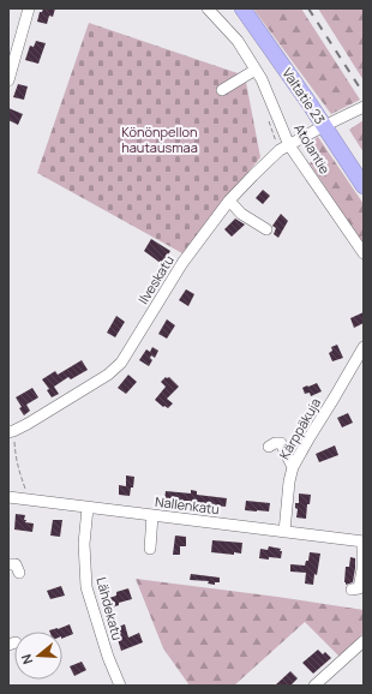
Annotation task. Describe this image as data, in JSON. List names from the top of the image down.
{
  "streets": {
    "highway": ["Valtatie 23"],
    "street": [
      "Atolantie",
      "Ilveskatu",
      "Kärppäkuja",
      "Nallenkatu",
      "Lähdekatu"
    ]
  },
  "crossings": [
    ["Atolantie", "Ilveskatu"],
    ["Kärppäkuja", "Nallenkatu"],
    ["Nallenkatu", "Lähdekatu"]
  ],
  "parks": ["Könönpellon hautausmaa"],
  "north": "left"
}
